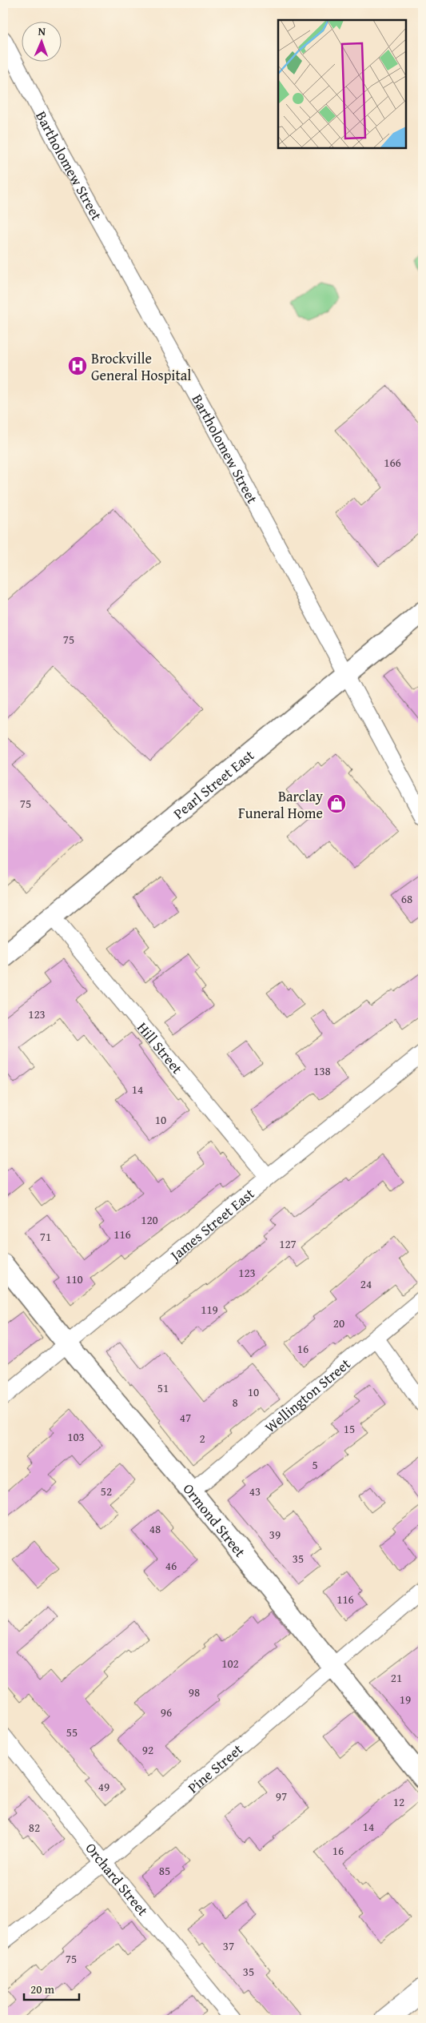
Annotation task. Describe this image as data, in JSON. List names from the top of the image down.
{
  "streets": {
    "street": [
      "Bartholomew Street",
      "Pearl Street East",
      "Hill Street",
      "James Street East",
      "Wellington Street",
      "Ormond Street",
      "Pine Street",
      "Orchard Street"
    ]
  },
  "crossings": [
    ["Bartholomew Street", "Pearl Street East"],
    ["Pearl Street East", "Hill Street"],
    ["Hill Street", "James Street East"],
    ["James Street East", "Ormond Street"],
    ["Wellington Street", "Ormond Street"],
    ["Ormond Street", "Pine Street"],
    ["Pine Street", "Orchard Street"]
  ],
  "places": {
    "hospital": ["Brockville General Hospital"],
    "shop": ["Barclay Funeral Home"]
  },
  "house_numbers": [
    "166",
    "75",
    "75",
    "68",
    "123",
    "138",
    "14",
    "10",
    "120",
    "116",
    "71",
    "127",
    "123",
    "110",
    "24",
    "119",
    "20",
    "16",
    "51",
    "10",
    "8",
    "47",
    "15",
    "103",
    "2",
    "5",
    "52",
    "43",
    "48",
    "39",
    "35",
    "46",
    "116",
    "102",
    "21",
    "98",
    "19",
    "96",
    "55",
    "92",
    "49",
    "97",
    "12",
    "14",
    "82",
    "16",
    "85",
    "37",
    "75",
    "35"
  ],
  "scale_bar": "20 m",
  "north": "top"
}
